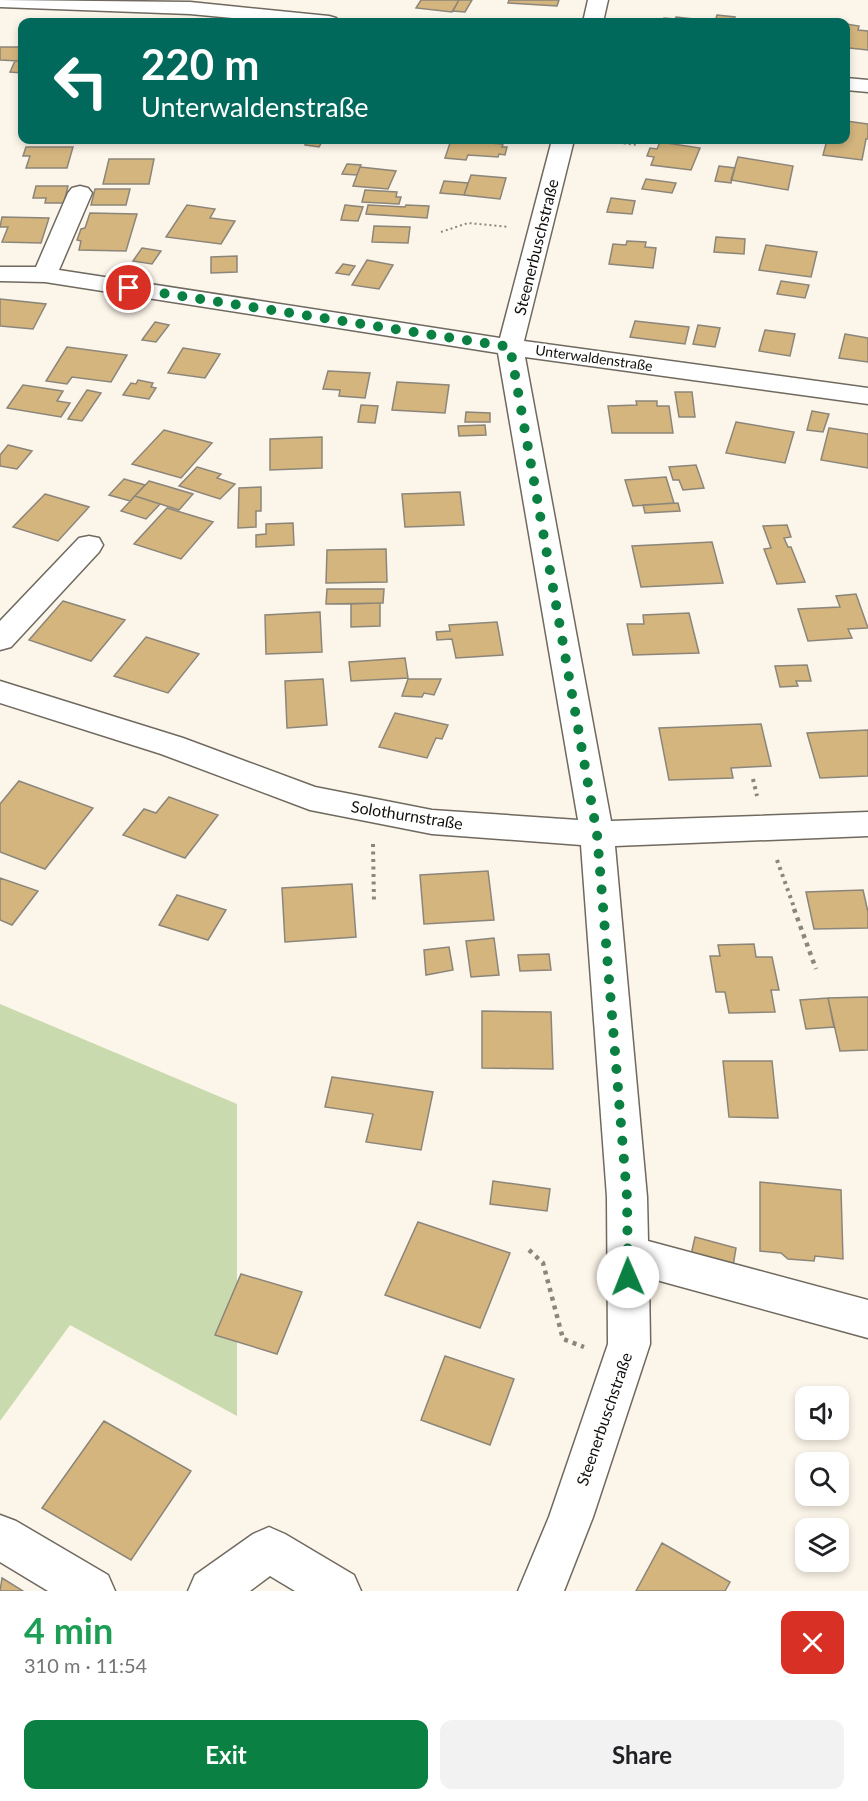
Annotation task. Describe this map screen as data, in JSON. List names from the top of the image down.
{
  "streets": {
    "street": ["Steenerbuschstraße", "Unterwaldenstraße", "Solothurnstraße"]
  },
  "crossings": [
    ["Steenerbuschstraße", "Unterwaldenstraße"],
    ["Steenerbuschstraße", "Solothurnstraße"]
  ],
  "page": {
    "turn": ["220 m", "Unterwaldenstraße"],
    "heading": ["4 min", "310 m · 11:54"],
    "buttons": ["Exit", "Share"]
  }
}
